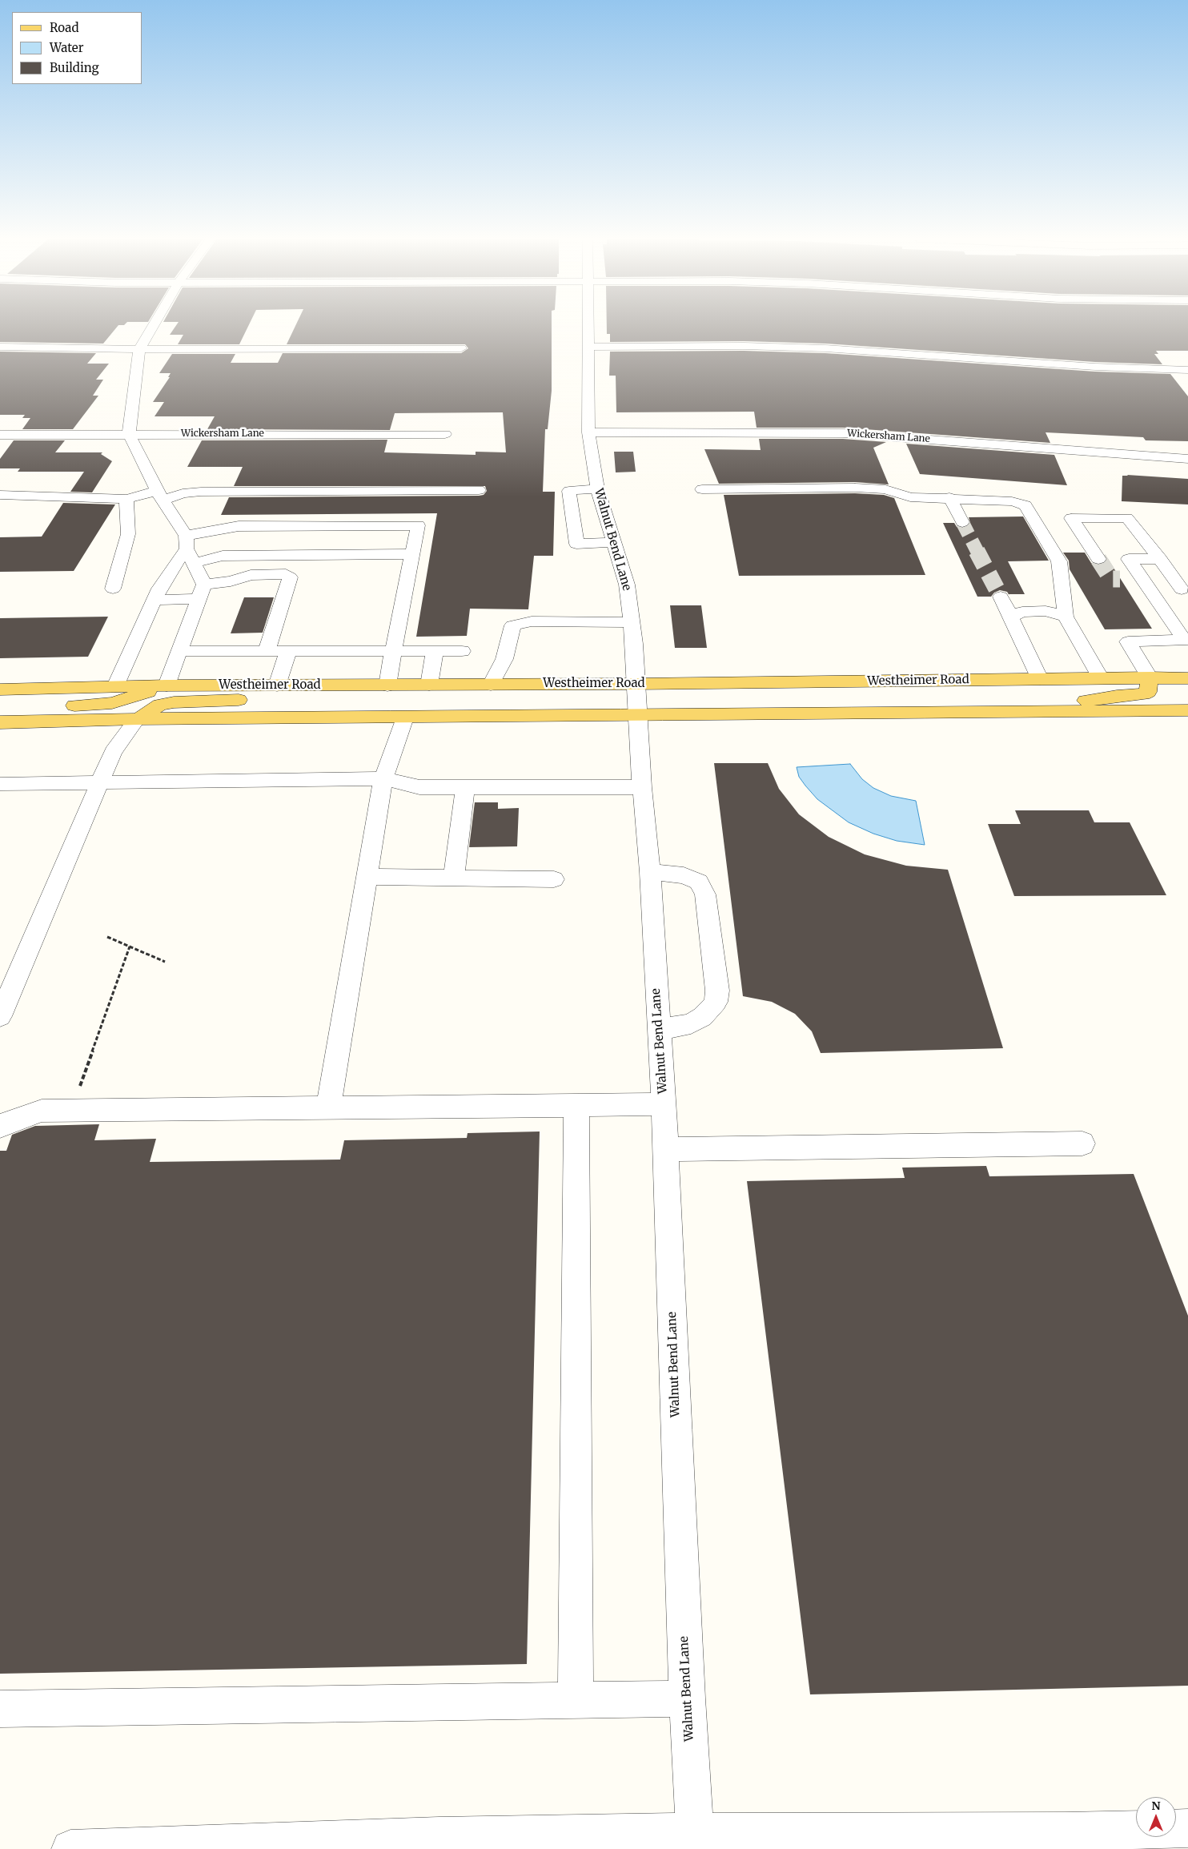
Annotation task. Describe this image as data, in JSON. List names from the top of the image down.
{
  "streets": {
    "main road": ["Westheimer Road"],
    "street": ["Wickersham Lane", "Walnut Bend Lane"]
  },
  "crossings": [
    ["Wickersham Lane", "Walnut Bend Lane"],
    ["Walnut Bend Lane", "Westheimer Road"]
  ],
  "legend": ["Road", "Water", "Building"],
  "north": "top"
}
